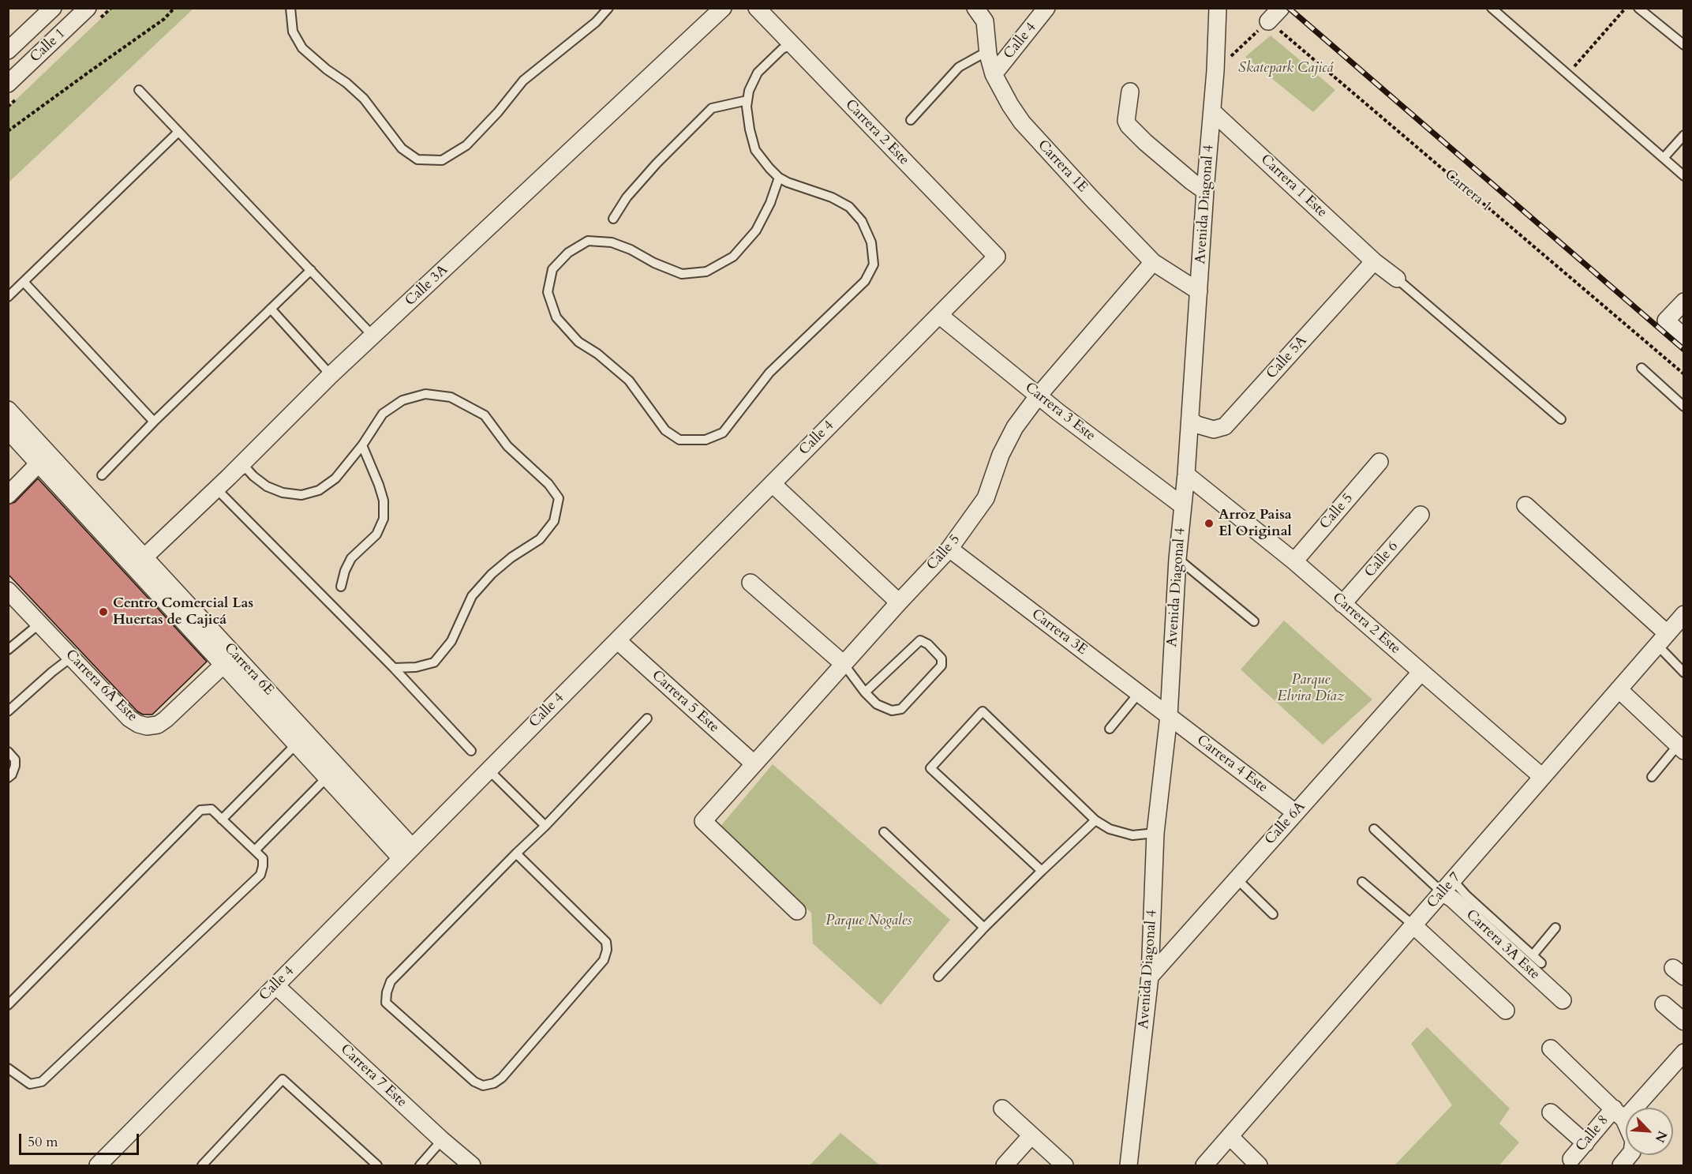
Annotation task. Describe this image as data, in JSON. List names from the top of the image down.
{
  "streets": {
    "street": [
      "Calle 4",
      "Calle 1",
      "Carrera 2 Este",
      "Carrera 1E",
      "Carrera 1 Este",
      "Avenida Diagonal 4",
      "Calle 3A",
      "Calle 5A",
      "Carrera 3 Este",
      "Calle 5",
      "Calle 6",
      "Carrera 3E",
      "Carrera 6E",
      "Carrera 6A Este",
      "Carrera 5 Este",
      "Carrera 4 Este",
      "Calle 6A",
      "Calle 7",
      "Carrera 3A Este",
      "Carrera 7 Este",
      "Calle 8"
    ],
    "path": ["Carrera 1"]
  },
  "crossings": [
    ["Calle 4", "Carrera 2 Este"],
    ["Calle 4", "Carrera 1E"],
    ["Calle 4", "Carrera 3 Este"],
    ["Calle 4", "Carrera 6E"],
    ["Calle 4", "Carrera 5 Este"],
    ["Calle 4", "Carrera 7 Este"],
    ["Carrera 2 Este", "Avenida Diagonal 4"],
    ["Carrera 2 Este", "Calle 5"],
    ["Carrera 2 Este", "Calle 6"],
    ["Carrera 2 Este", "Calle 6A"],
    ["Carrera 2 Este", "Calle 7"],
    ["Carrera 1E", "Avenida Diagonal 4"],
    ["Carrera 1E", "Calle 5"],
    ["Carrera 1 Este", "Avenida Diagonal 4"],
    ["Carrera 1 Este", "Calle 5A"],
    ["Avenida Diagonal 4", "Calle 5A"],
    ["Avenida Diagonal 4", "Carrera 3 Este"],
    ["Avenida Diagonal 4", "Carrera 3E"],
    ["Avenida Diagonal 4", "Carrera 4 Este"],
    ["Avenida Diagonal 4", "Calle 6A"],
    ["Calle 3A", "Carrera 6E"],
    ["Carrera 3 Este", "Calle 5"],
    ["Calle 5", "Carrera 3E"],
    ["Calle 5", "Carrera 5 Este"],
    ["Carrera 3E", "Carrera 4 Este"],
    ["Carrera 6E", "Carrera 6A Este"],
    ["Carrera 4 Este", "Calle 6A"],
    ["Calle 7", "Carrera 3A Este"]
  ],
  "parks": ["Skatepark Cajicá", "Parque Elvira Díaz", "Parque Nogales"],
  "places": ["Arroz Paisa El Original", "Centro Comercial Las Huertas de Cajicá"],
  "scale_bar": "50 m",
  "north": "bottom right"
}
